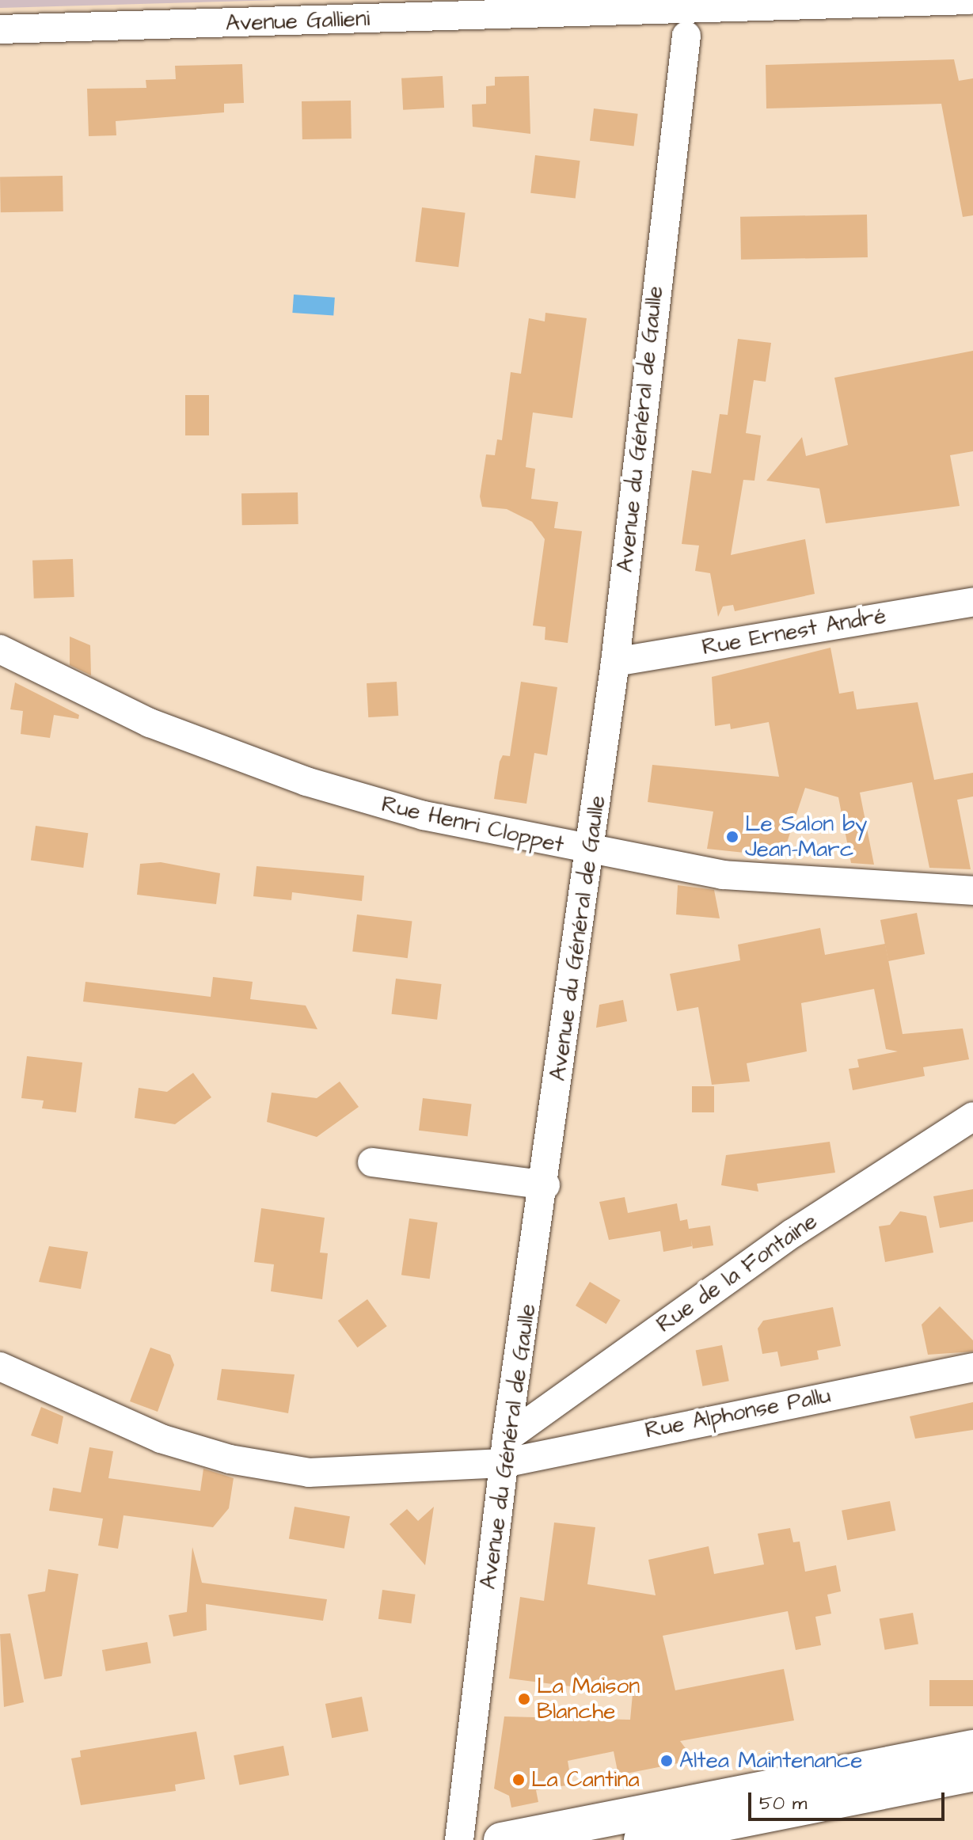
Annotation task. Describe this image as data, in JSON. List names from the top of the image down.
{
  "streets": {
    "street": [
      "Avenue Gallieni",
      "Avenue du Général de Gaulle",
      "Rue Ernest André",
      "Rue Henri Cloppet",
      "Rue de la Fontaine",
      "Rue Alphonse Pallu"
    ]
  },
  "crossings": [
    ["Avenue du Général de Gaulle", "Rue Ernest André"],
    ["Avenue du Général de Gaulle", "Rue Henri Cloppet"],
    ["Avenue du Général de Gaulle", "Rue de la Fontaine"],
    ["Avenue du Général de Gaulle", "Rue Alphonse Pallu"],
    ["Rue de la Fontaine", "Rue Alphonse Pallu"]
  ],
  "places": [
    "Le Salon by Jean-Marc",
    "La Maison Blanche",
    "Altea Maintenance",
    "La Cantina"
  ],
  "scale_bar": "50 m"
}
